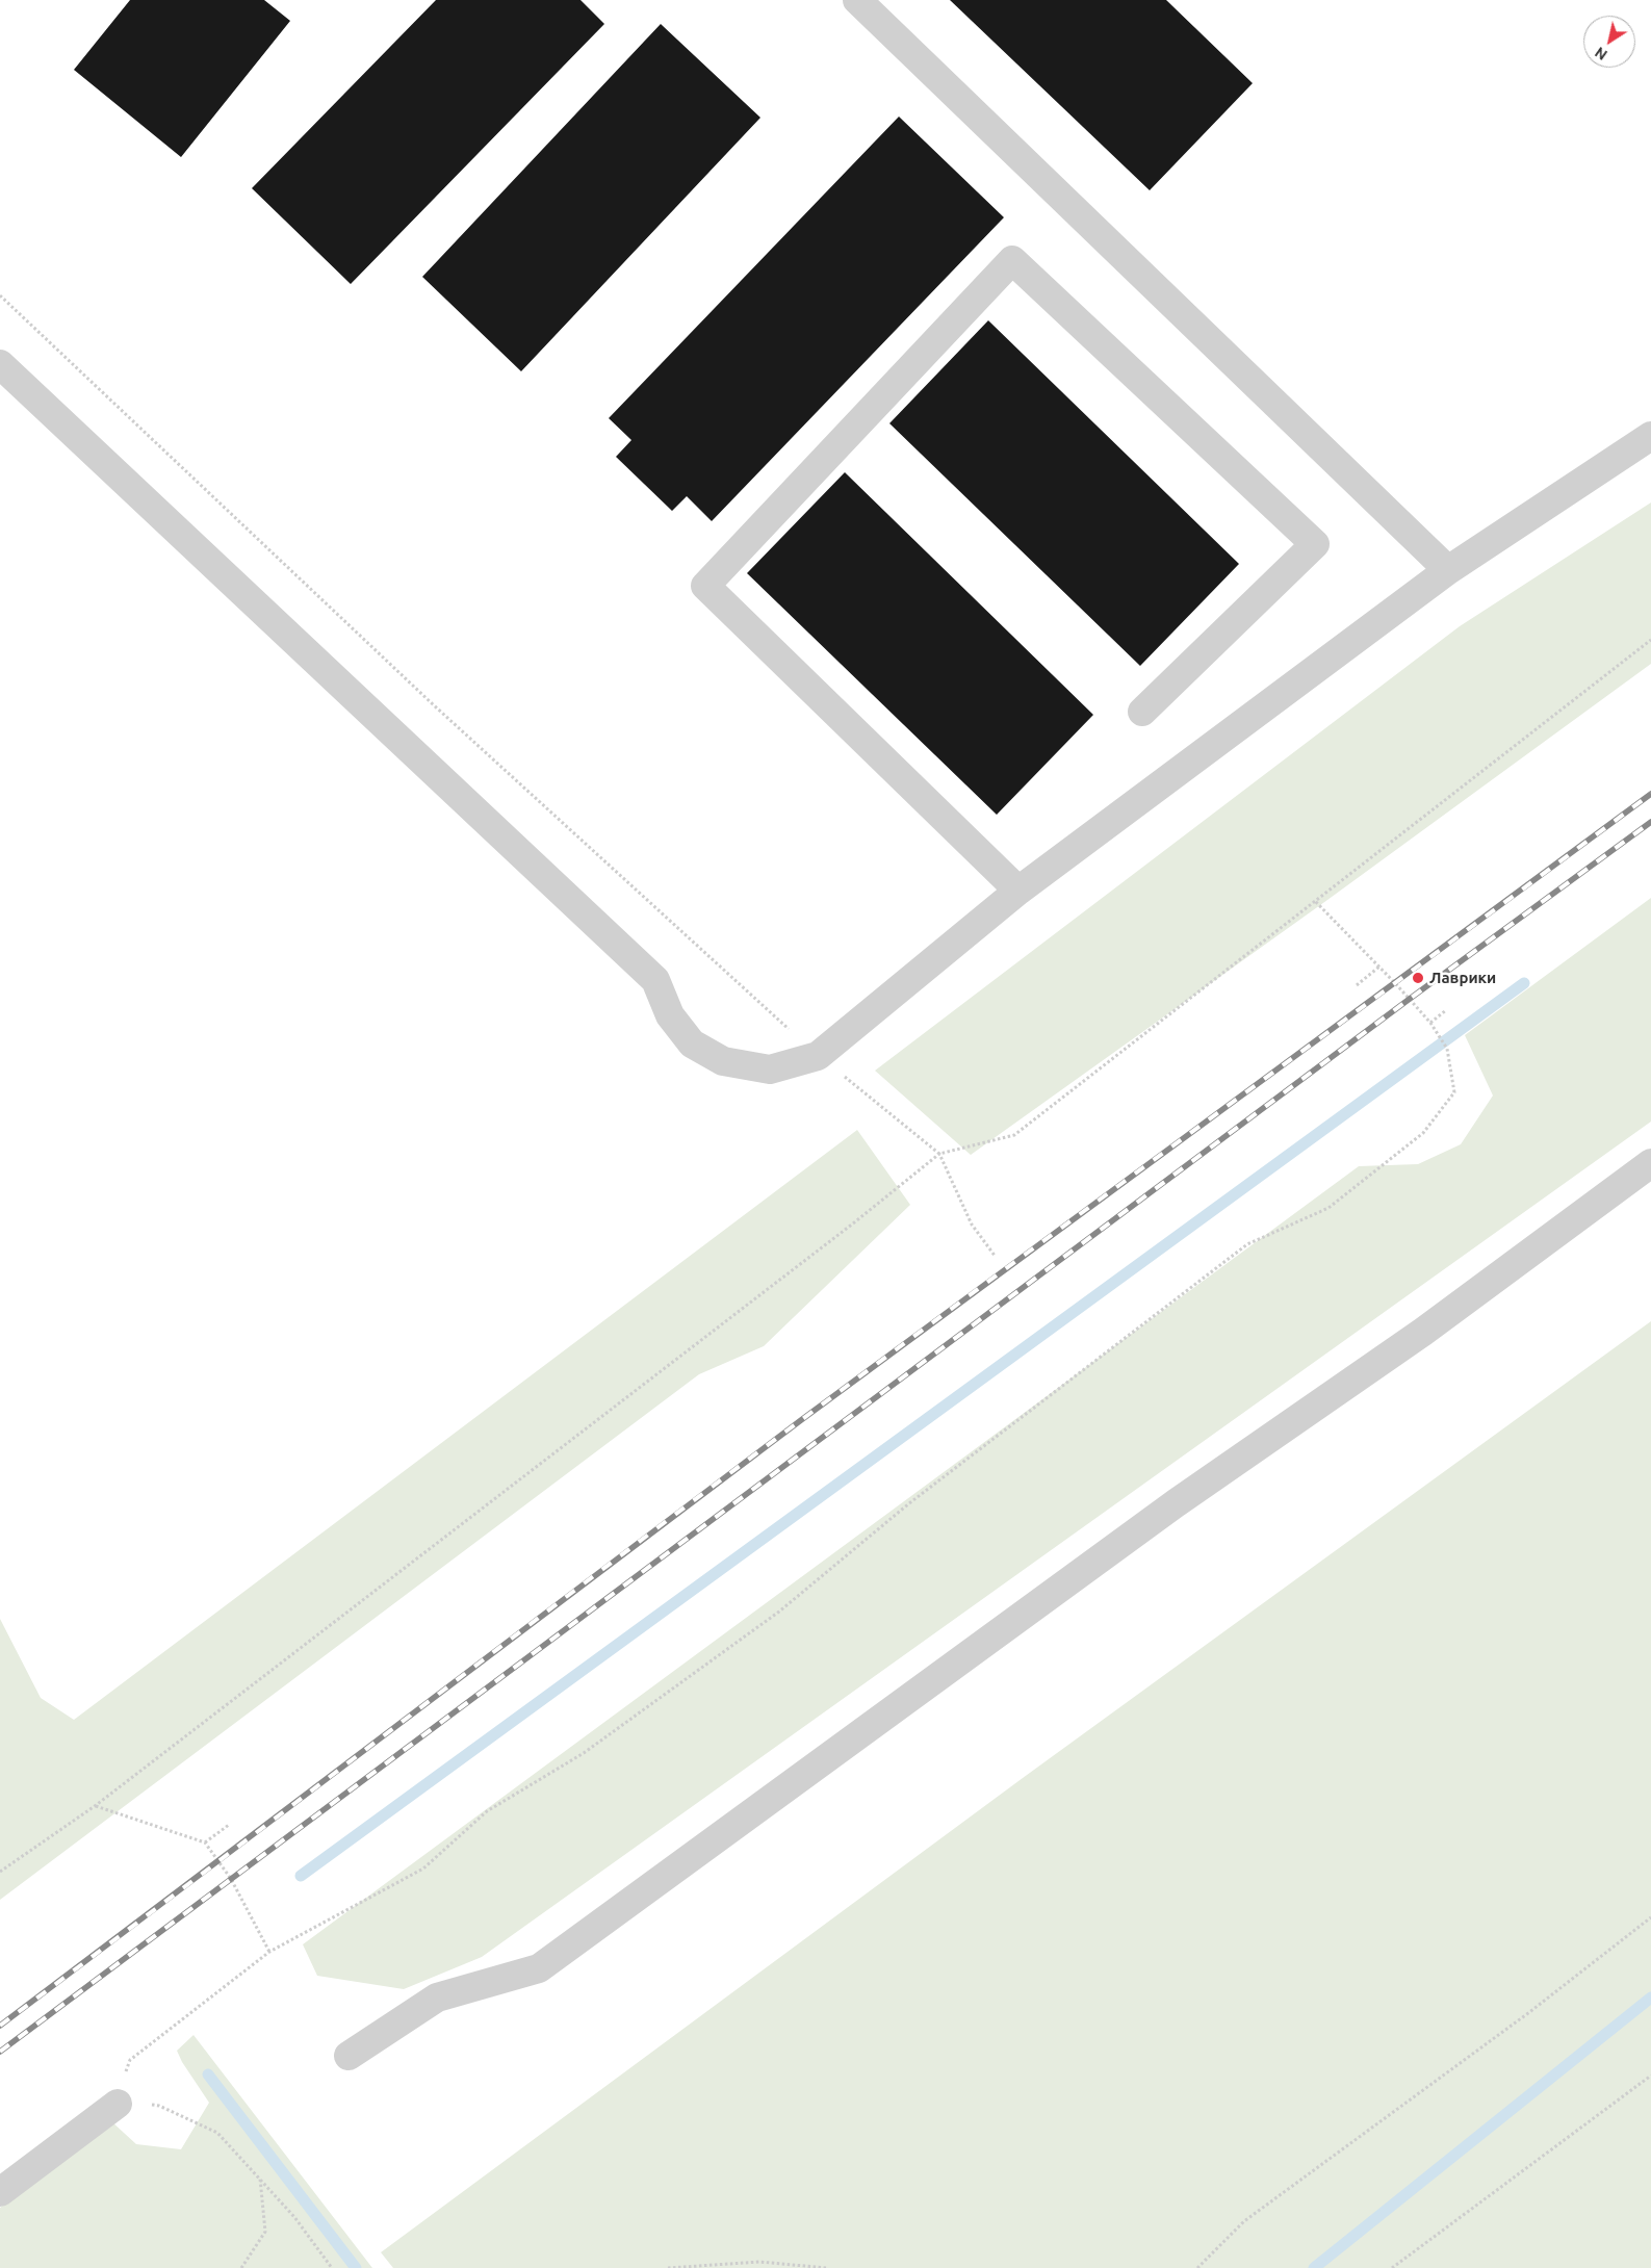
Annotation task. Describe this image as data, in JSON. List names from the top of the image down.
{
  "places": ["Лаврики"],
  "north": "bottom left"
}
